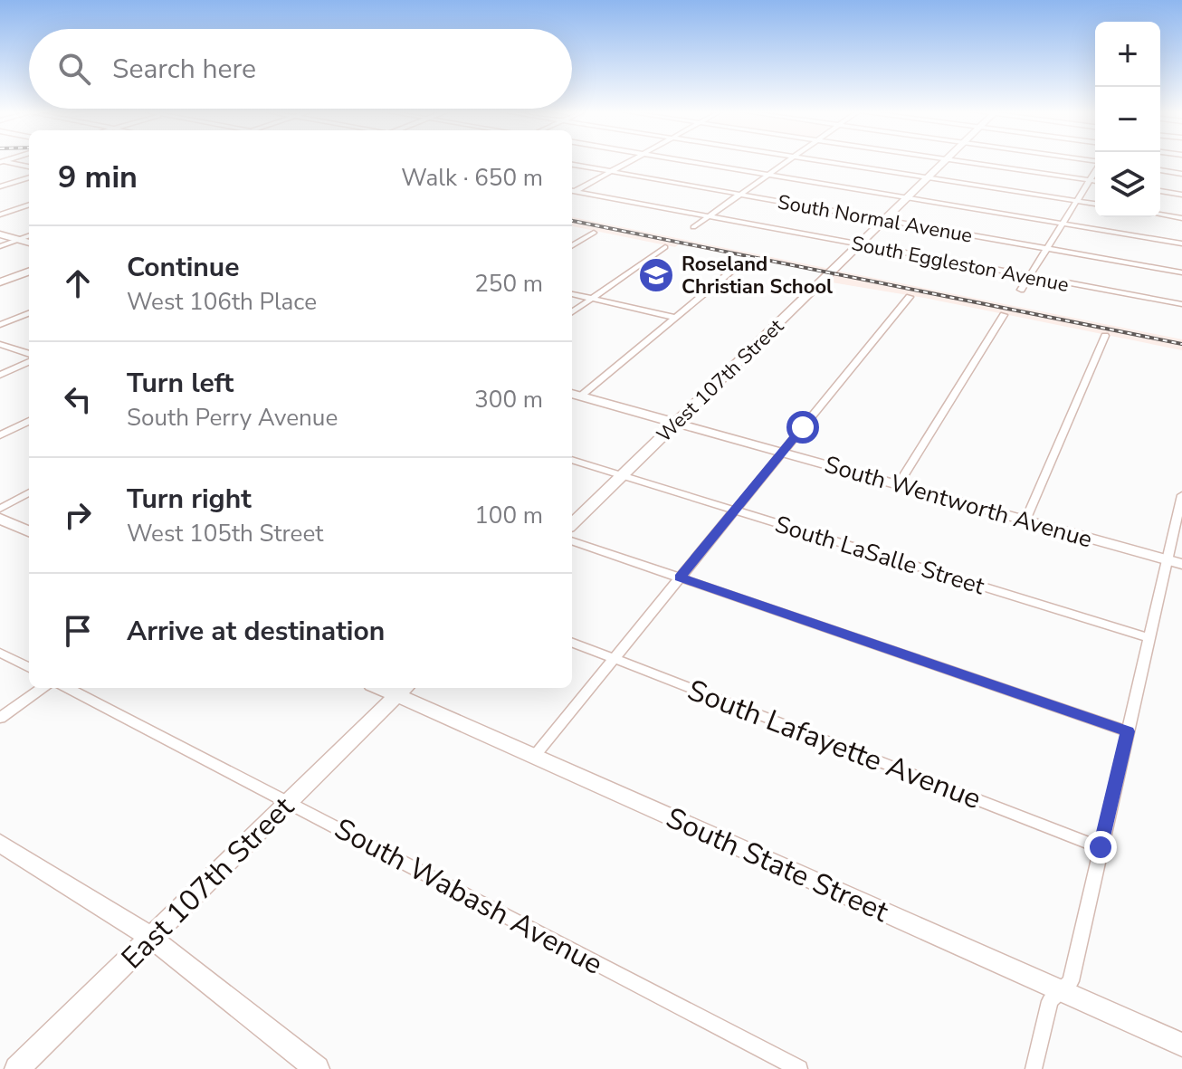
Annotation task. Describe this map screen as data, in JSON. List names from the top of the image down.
{
  "streets": {
    "street": [
      "South Normal Avenue",
      "South Eggleston Avenue",
      "West 107th Street",
      "South Wentworth Avenue",
      "South LaSalle Street",
      "South Lafayette Avenue",
      "South State Street",
      "East 107th Street",
      "South Wabash Avenue"
    ]
  },
  "crossings": [
    ["South Normal Avenue", "West 107th Street"],
    ["South Eggleston Avenue", "West 107th Street"],
    ["West 107th Street", "South Wentworth Avenue"],
    ["West 107th Street", "South LaSalle Street"],
    ["South State Street", "East 107th Street"],
    ["East 107th Street", "South Wabash Avenue"]
  ],
  "places": {
    "school or university": ["Roseland Christian School"]
  },
  "page": {
    "map_buttons": ["+", "−"],
    "search": "Search here",
    "heading": ["9 min", "Walk · 650 m"],
    "list": [
      ["Continue", "West 106th Place", "250 m"],
      ["Turn left", "South Perry Avenue", "300 m"],
      ["Turn right", "West 105th Street", "100 m"],
      "Arrive at destination"
    ]
  }
}
